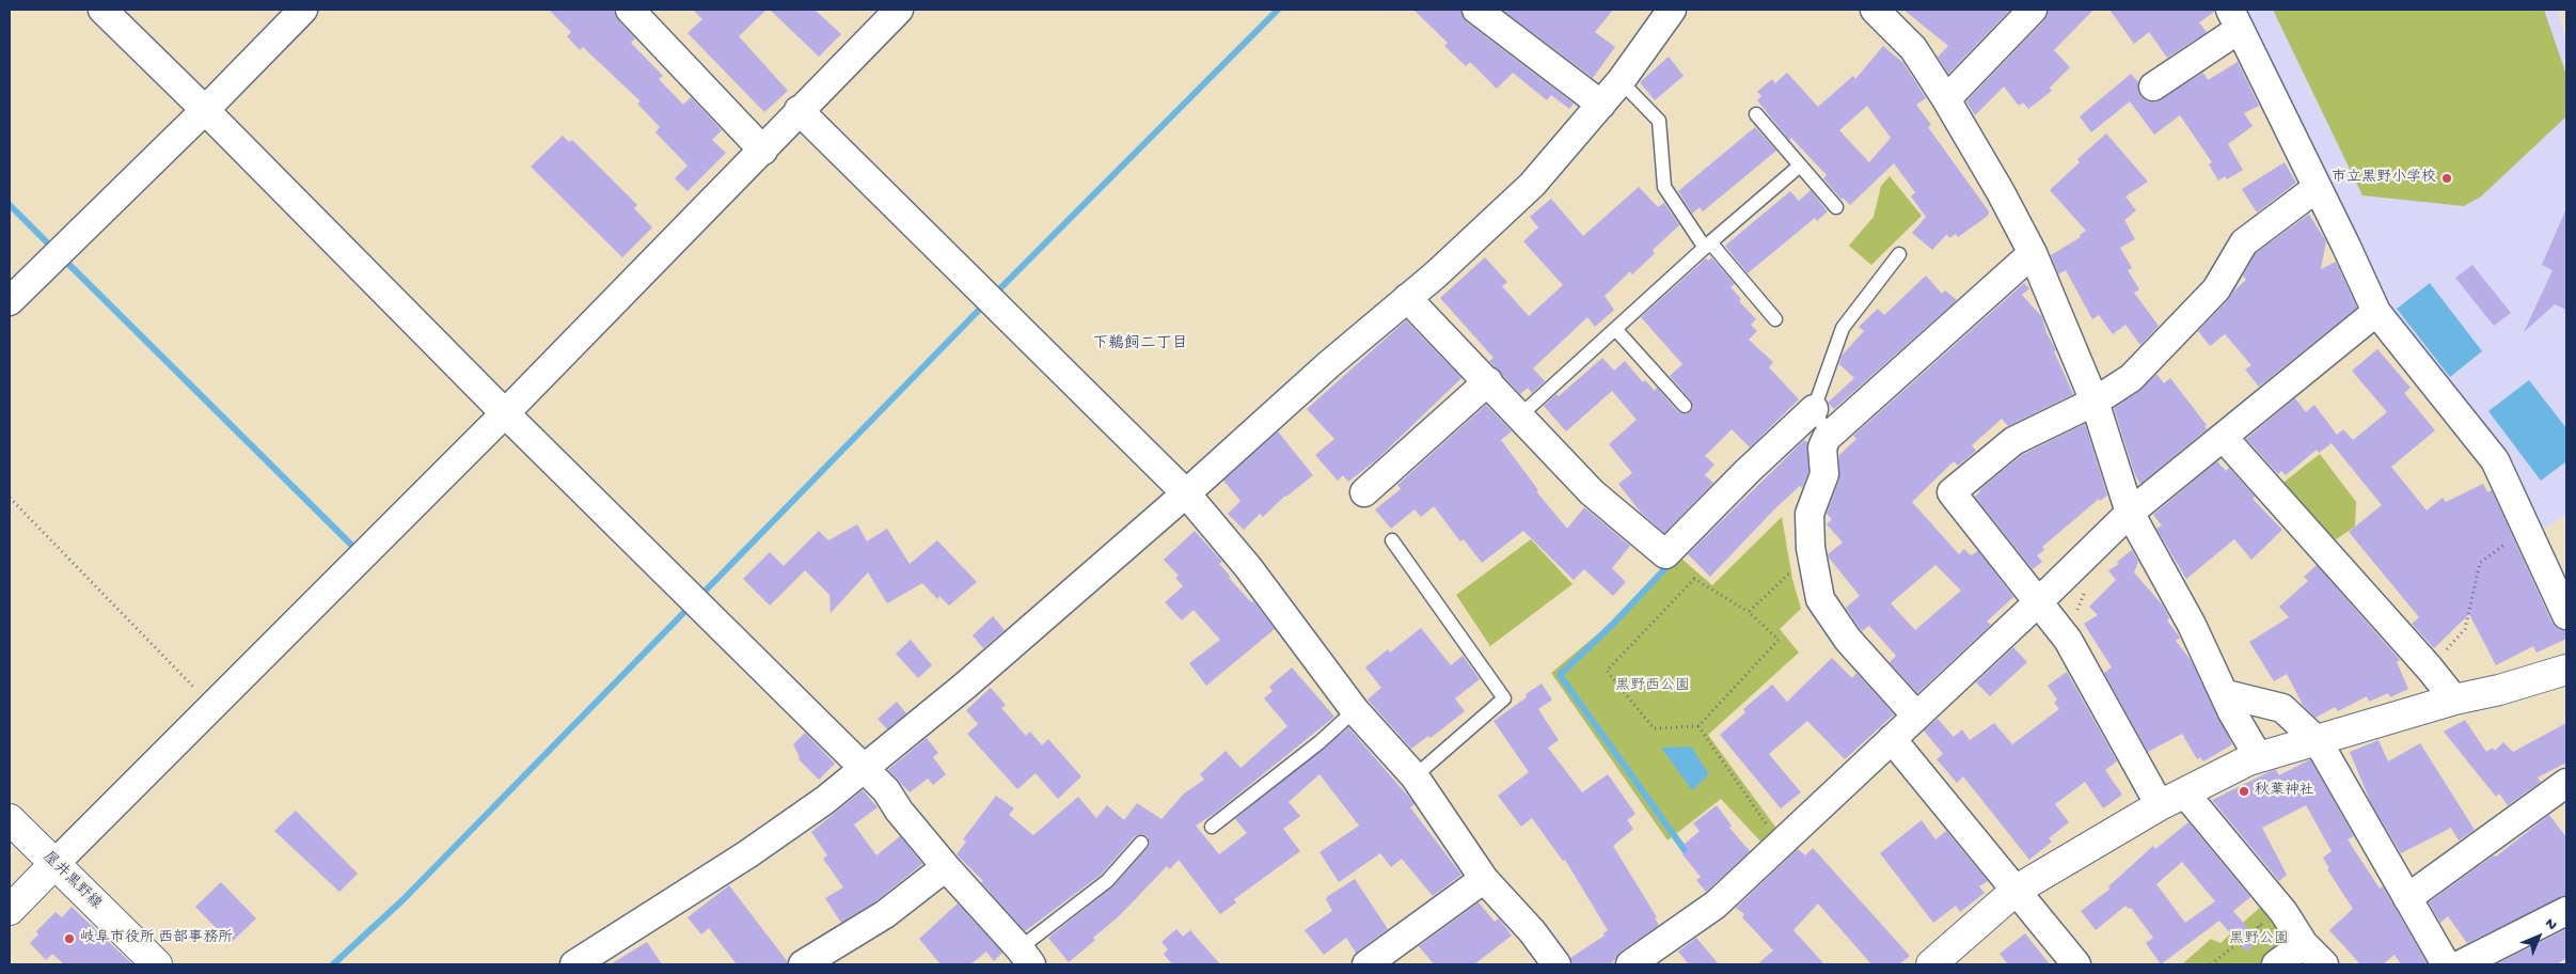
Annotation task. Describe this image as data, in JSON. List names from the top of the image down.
{
  "streets": {
    "street": ["屋井黒野線"]
  },
  "districts": ["下鵜飼二丁目"],
  "parks": ["黒野西公園", "黒野公園"],
  "places": ["市立黒野小学校", "秋葉神社", "岐阜市役所 西部事務所"],
  "north": "top right"
}
